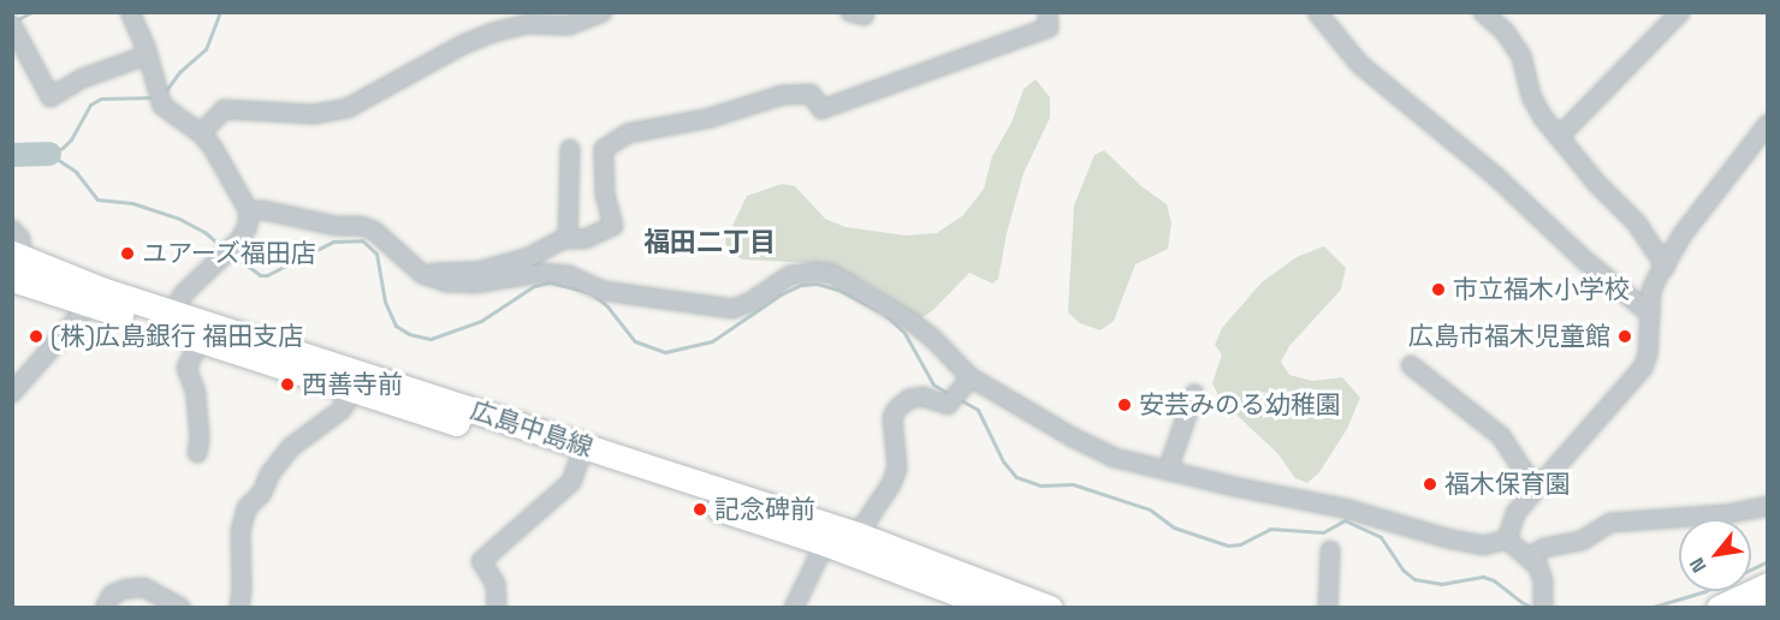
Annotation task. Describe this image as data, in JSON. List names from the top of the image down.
{
  "streets": {
    "main road": ["広島中島線"]
  },
  "districts": ["福田二丁目"],
  "places": [
    "ユアーズ福田店",
    "市立福木小学校",
    "(株)広島銀行 福田支店",
    "広島市福木児童館",
    "西善寺前",
    "安芸みのる幼稚園",
    "福木保育園",
    "記念碑前"
  ],
  "north": "bottom left"
}
